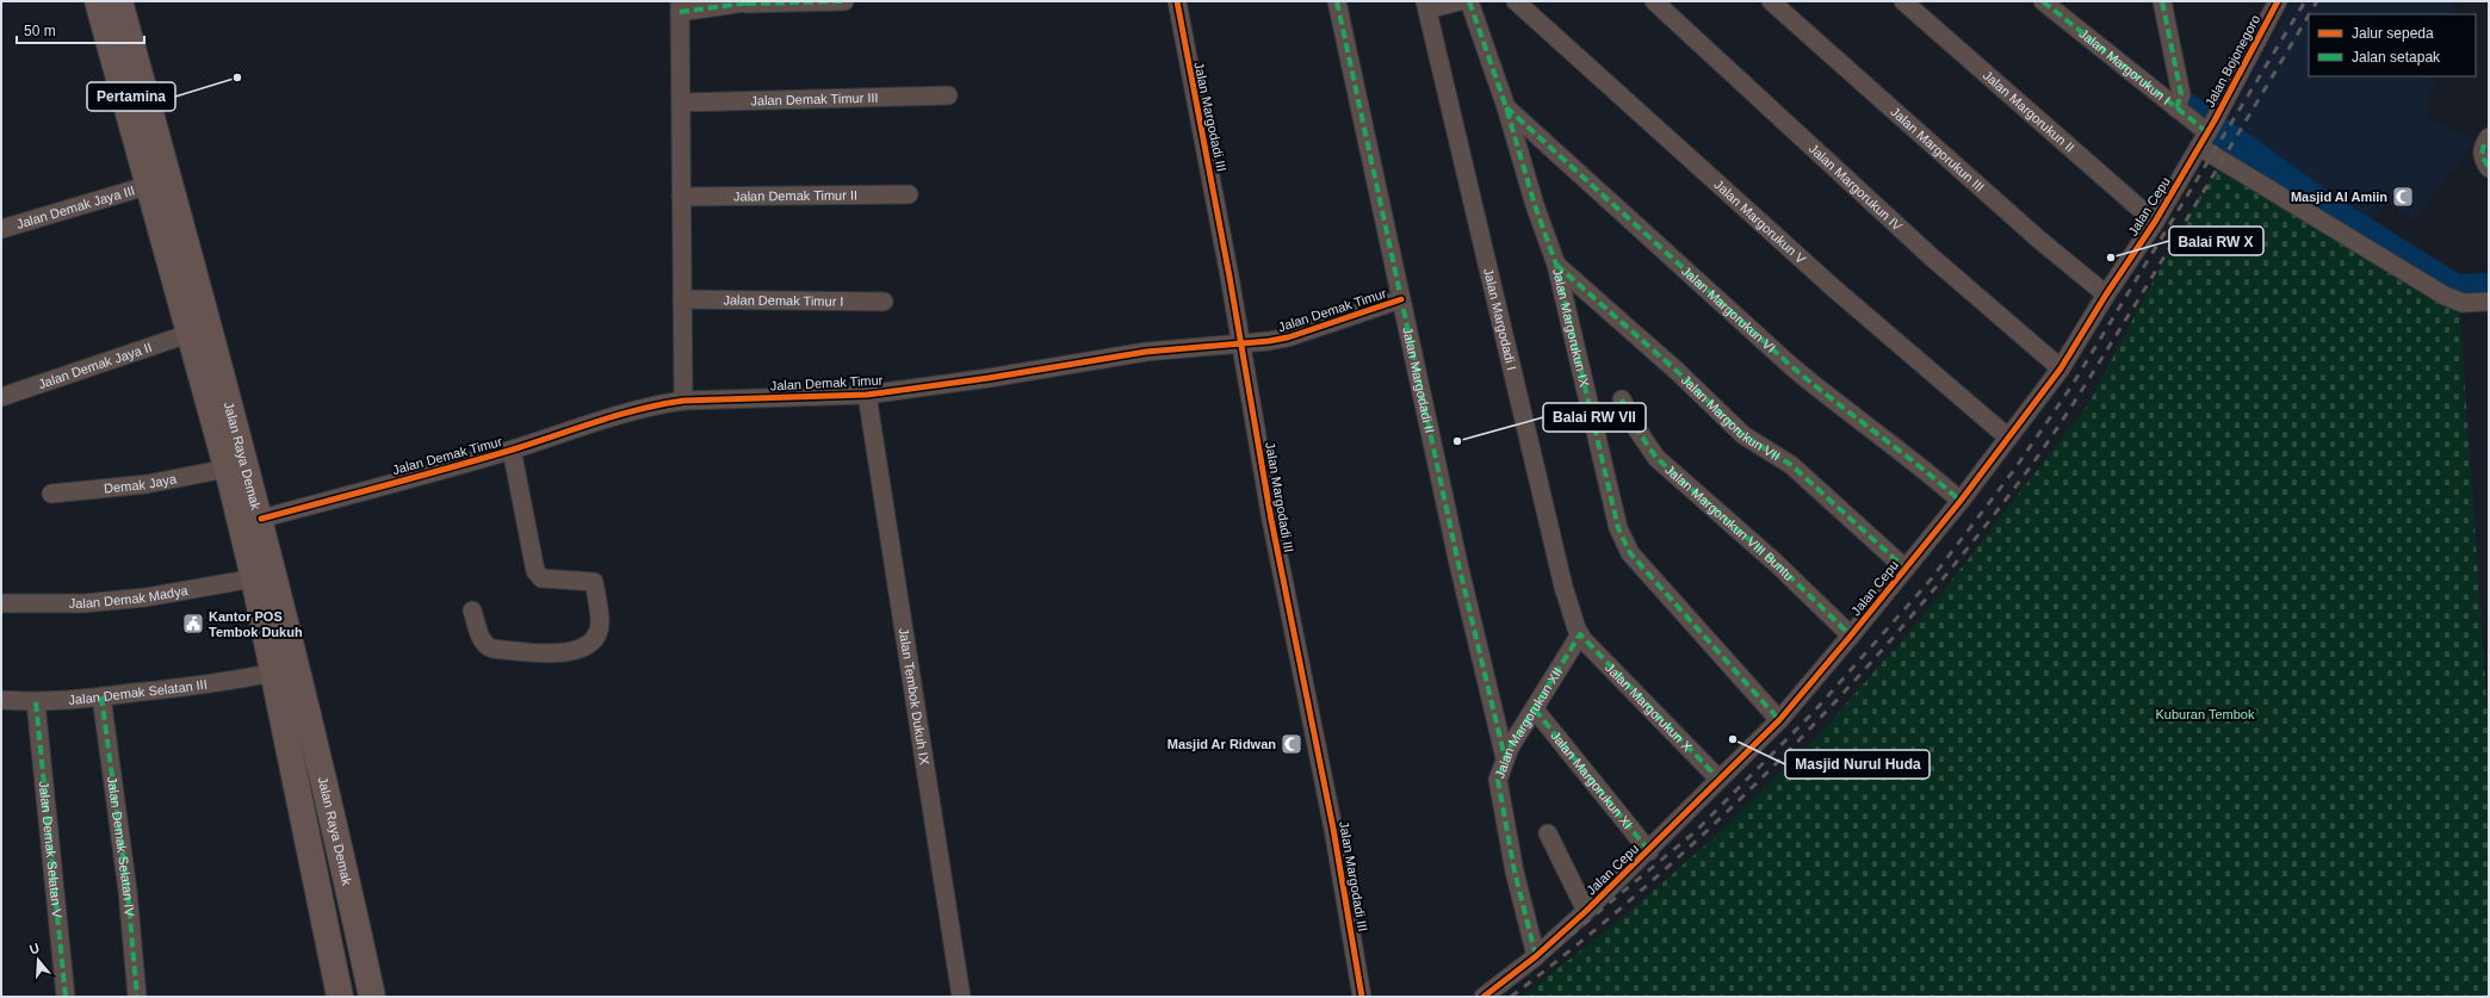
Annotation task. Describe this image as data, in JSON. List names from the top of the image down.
{
  "streets": {
    "highway": ["Jalan Raya Demak"],
    "street": [
      "Jalan Bojonegoro",
      "Jalan Margorukun I",
      "Jalan Demak Timur III",
      "Jalan Margorukun II",
      "Jalan Margodadi III",
      "Jalan Margorukun III",
      "Jalan Margorukun IV",
      "Jalan Demak Timur II",
      "Jalan Demak Jaya III",
      "Jalan Cepu",
      "Jalan Margorukun V",
      "Jalan Demak Timur I",
      "Jalan Demak Timur",
      "Jalan Margorukun VI",
      "Jalan Margodadi I",
      "Jalan Margorukun IX",
      "Jalan Demak Jaya II",
      "Jalan Margodadi II",
      "Jalan Margorukun VII",
      "Demak Jaya",
      "Jalan Margorukun VIII Buntu",
      "Jalan Demak Madya",
      "Jalan Demak Selatan III",
      "Jalan Tembok Dukuh IX",
      "Jalan Margorukun X",
      "Jalan Margorukun XII",
      "Jalan Margorukun XI",
      "Jalan Demak Selatan IV",
      "Jalan Demak Selatan V"
    ]
  },
  "crossings": [
    ["Jalan Bojonegoro", "Jalan Margorukun I"],
    ["Jalan Bojonegoro", "Jalan Cepu"],
    ["Jalan Margorukun I", "Jalan Cepu"],
    ["Jalan Margorukun II", "Jalan Cepu"],
    ["Jalan Margodadi III", "Jalan Demak Timur"],
    ["Jalan Margorukun III", "Jalan Cepu"],
    ["Jalan Margorukun IV", "Jalan Cepu"],
    ["Jalan Demak Jaya III", "Jalan Raya Demak"],
    ["Jalan Cepu", "Jalan Margorukun V"],
    ["Jalan Cepu", "Jalan Margorukun VI"],
    ["Jalan Cepu", "Jalan Margorukun IX"],
    ["Jalan Cepu", "Jalan Margorukun VII"],
    ["Jalan Cepu", "Jalan Margorukun VIII Buntu"],
    ["Jalan Cepu", "Jalan Margorukun X"],
    ["Jalan Cepu", "Jalan Margorukun XII"],
    ["Jalan Cepu", "Jalan Margorukun XI"],
    ["Jalan Demak Timur", "Jalan Margodadi II"],
    ["Jalan Demak Timur", "Jalan Raya Demak"],
    ["Jalan Demak Timur", "Jalan Tembok Dukuh IX"],
    ["Jalan Margorukun VI", "Jalan Margorukun IX"],
    ["Jalan Margodadi I", "Jalan Margorukun X"],
    ["Jalan Margodadi I", "Jalan Margorukun XII"],
    ["Jalan Margorukun IX", "Jalan Margorukun VII"],
    ["Jalan Demak Jaya II", "Jalan Raya Demak"],
    ["Jalan Margodadi II", "Jalan Margorukun XII"],
    ["Jalan Raya Demak", "Demak Jaya"],
    ["Jalan Raya Demak", "Jalan Demak Madya"],
    ["Jalan Raya Demak", "Jalan Demak Selatan III"],
    ["Jalan Demak Selatan III", "Jalan Demak Selatan IV"],
    ["Jalan Demak Selatan III", "Jalan Demak Selatan V"],
    ["Jalan Margorukun X", "Jalan Margorukun XII"],
    ["Jalan Margorukun XII", "Jalan Margorukun XI"]
  ],
  "parks": ["Kuburan Tembok"],
  "places": {
    "other": [
      "Pertamina",
      "Balai RW X",
      "Balai RW VII",
      "Masjid Nurul Huda"
    ],
    "mosque": ["Masjid Al Amiin", "Masjid Ar Ridwan"],
    "public building": ["Kantor POS Tembok Dukuh"]
  },
  "legend": ["Jalur sepeda", "Jalan setapak"],
  "scale_bar": "50 m",
  "north": "top"
}
